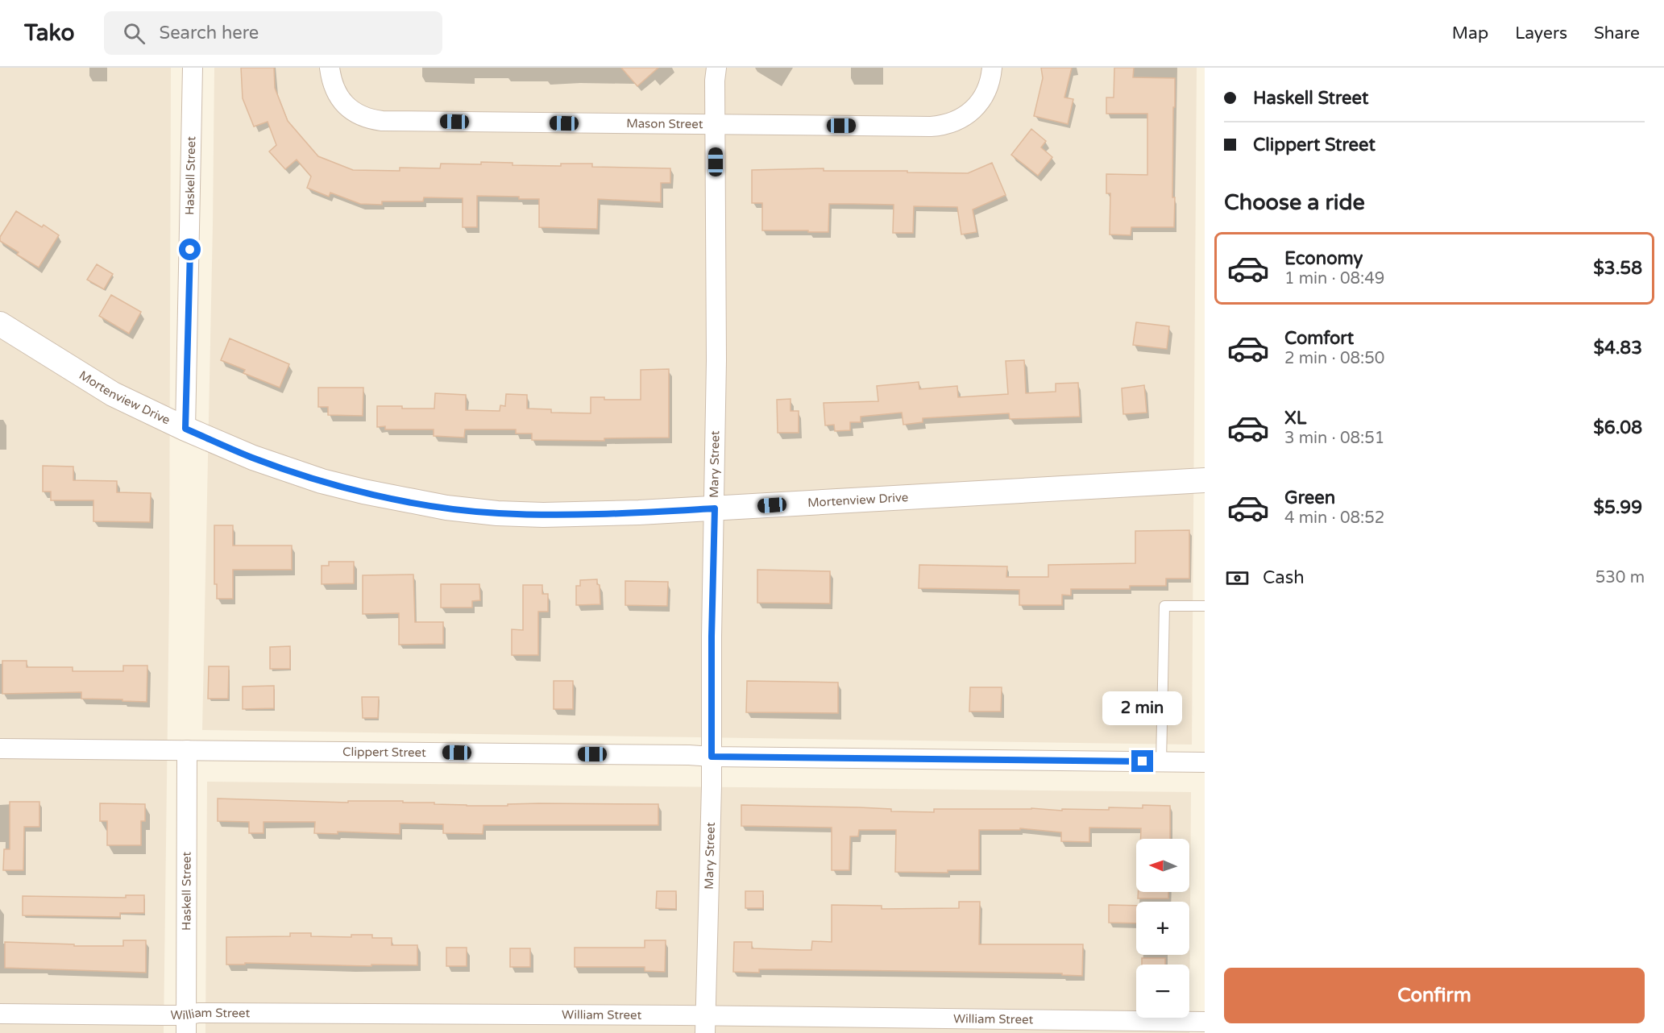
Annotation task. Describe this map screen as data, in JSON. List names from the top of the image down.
{
  "streets": {
    "street": [
      "Mason Street",
      "Haskell Street",
      "Mortenview Drive",
      "Mary Street",
      "Clippert Street",
      "William Street"
    ]
  },
  "crossings": [
    ["Mason Street", "Mary Street"],
    ["Haskell Street", "Mortenview Drive"],
    ["Haskell Street", "Clippert Street"],
    ["Haskell Street", "William Street"],
    ["Mortenview Drive", "Mary Street"],
    ["Mary Street", "Clippert Street"],
    ["Mary Street", "William Street"]
  ],
  "north": "left",
  "page": {
    "header": "Tako",
    "search": "Search here",
    "nav": ["Map", "Layers", "Share"],
    "banner": ["Haskell Street", "Clippert Street"],
    "heading": "Choose a ride",
    "list": [
      {
        "name": "Economy",
        "note": "1 min · 08:49",
        "value": "$3.58"
      },
      {
        "name": "Comfort",
        "note": "2 min · 08:50",
        "value": "$4.83"
      },
      {
        "name": "XL",
        "note": "3 min · 08:51",
        "value": "$6.08"
      },
      {
        "name": "Green",
        "note": "4 min · 08:52",
        "value": "$5.99"
      }
    ],
    "pay": ["Cash", "530 m"],
    "bubble": "2 min",
    "map_buttons": ["+", "−"],
    "buttons": "Confirm"
  }
}
